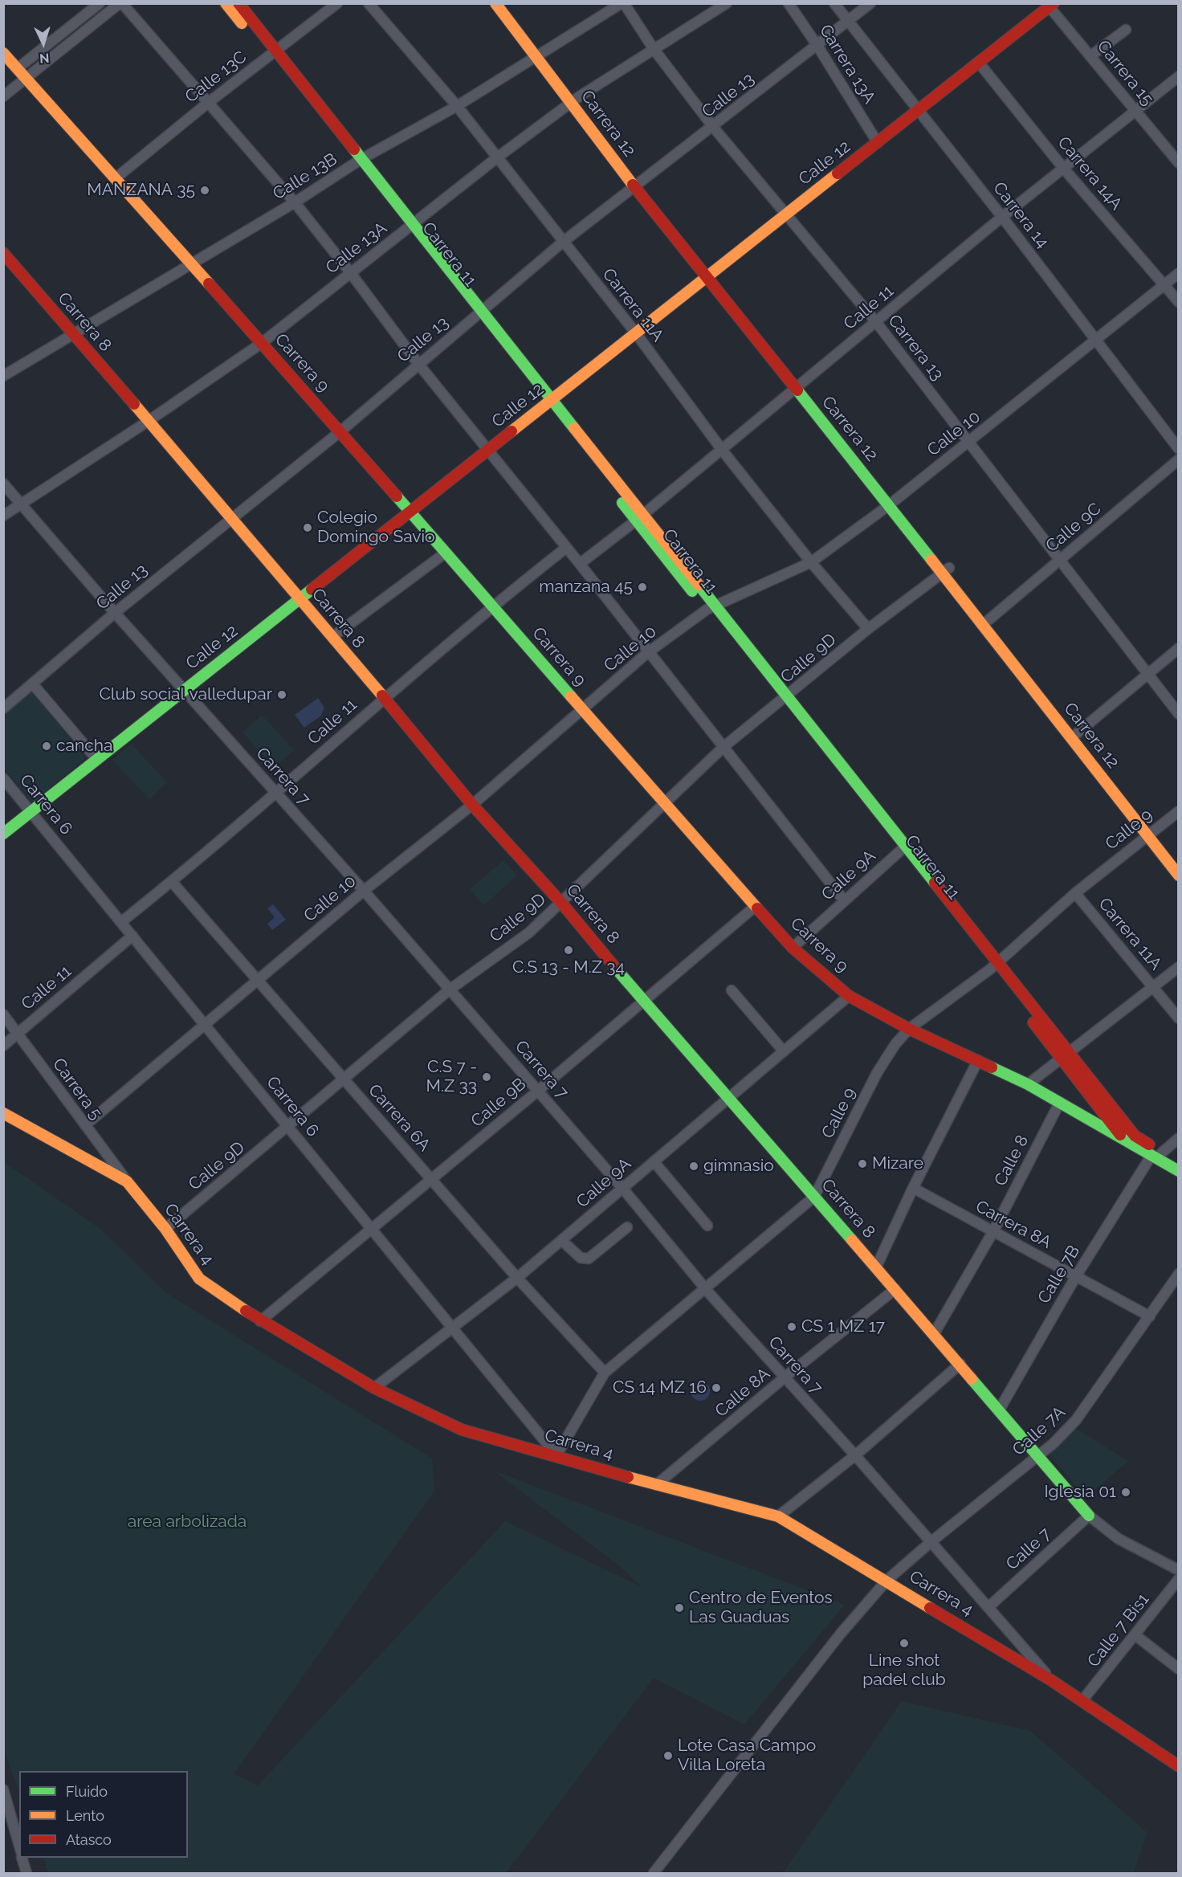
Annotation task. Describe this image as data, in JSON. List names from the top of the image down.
{
  "streets": {
    "street": [
      "Carrera 13A",
      "Carrera 15",
      "Calle 13C",
      "Calle 13",
      "Carrera 12",
      "Calle 12",
      "Carrera 14A",
      "Calle 13B",
      "Carrera 14",
      "Calle 13A",
      "Carrera 11",
      "Carrera 11A",
      "Calle 11",
      "Carrera 8",
      "Carrera 13",
      "Carrera 9",
      "Calle 10",
      "Calle 9C",
      "Calle 9D",
      "Carrera 7",
      "Carrera 6",
      "Calle 9",
      "Calle 9A",
      "Carrera 5",
      "Calle 9B",
      "Carrera 6A",
      "Calle 8",
      "Carrera 8A",
      "Carrera 4",
      "Calle 7B",
      "Calle 8A",
      "Calle 7A",
      "Calle 7",
      "Calle 7 Bis1"
    ]
  },
  "crossings": [
    ["Carrera 13A", "Calle 13"],
    ["Carrera 13A", "Calle 12"],
    ["Carrera 15", "Calle 12"],
    ["Carrera 15", "Calle 11"],
    ["Calle 13C", "Carrera 11"],
    ["Calle 13C", "Carrera 9"],
    ["Calle 13", "Carrera 12"],
    ["Calle 13", "Carrera 14"],
    ["Calle 13", "Carrera 11"],
    ["Calle 13", "Carrera 11A"],
    ["Calle 13", "Carrera 8"],
    ["Calle 13", "Carrera 13"],
    ["Calle 13", "Carrera 9"],
    ["Calle 13", "Carrera 7"],
    ["Carrera 12", "Calle 12"],
    ["Carrera 12", "Calle 13B"],
    ["Carrera 12", "Calle 13A"],
    ["Carrera 12", "Calle 11"],
    ["Carrera 12", "Calle 10"],
    ["Carrera 12", "Calle 9C"],
    ["Carrera 12", "Calle 9D"],
    ["Carrera 12", "Calle 9"],
    ["Calle 12", "Carrera 14A"],
    ["Calle 12", "Carrera 14"],
    ["Calle 12", "Carrera 11"],
    ["Calle 12", "Carrera 11A"],
    ["Calle 12", "Carrera 8"],
    ["Calle 12", "Carrera 13"],
    ["Calle 12", "Carrera 9"],
    ["Calle 12", "Carrera 7"],
    ["Calle 12", "Carrera 6"],
    ["Carrera 14A", "Calle 11"],
    ["Carrera 14A", "Calle 10"],
    ["Calle 13B", "Carrera 11"],
    ["Calle 13B", "Carrera 11A"],
    ["Calle 13B", "Carrera 8"],
    ["Calle 13B", "Carrera 13"],
    ["Calle 13B", "Carrera 9"],
    ["Carrera 14", "Calle 11"],
    ["Carrera 14", "Calle 10"],
    ["Calle 13A", "Carrera 11"],
    ["Calle 13A", "Carrera 11A"],
    ["Calle 13A", "Carrera 8"],
    ["Calle 13A", "Carrera 13"],
    ["Calle 13A", "Carrera 9"],
    ["Calle 13A", "Carrera 7"],
    ["Carrera 11", "Calle 11"],
    ["Carrera 11", "Carrera 9"],
    ["Carrera 11", "Calle 10"],
    ["Carrera 11", "Calle 9D"],
    ["Carrera 11", "Calle 9"],
    ["Carrera 11", "Calle 9A"],
    ["Carrera 11A", "Calle 11"],
    ["Carrera 11A", "Calle 10"],
    ["Carrera 11A", "Calle 9D"],
    ["Carrera 11A", "Calle 9"],
    ["Calle 11", "Carrera 8"],
    ["Calle 11", "Carrera 13"],
    ["Calle 11", "Carrera 9"],
    ["Calle 11", "Carrera 7"],
    ["Calle 11", "Carrera 6"],
    ["Calle 11", "Carrera 5"],
    ["Calle 11", "Carrera 6A"],
    ["Carrera 8", "Calle 10"],
    ["Carrera 8", "Calle 9D"],
    ["Carrera 8", "Calle 9"],
    ["Carrera 8", "Calle 9A"],
    ["Carrera 8", "Calle 9B"],
    ["Carrera 8", "Calle 8"],
    ["Carrera 8", "Calle 7B"],
    ["Carrera 8", "Calle 8A"],
    ["Carrera 8", "Calle 7A"],
    ["Carrera 8", "Calle 7"],
    ["Carrera 13", "Calle 10"],
    ["Carrera 13", "Calle 9C"],
    ["Carrera 9", "Calle 10"],
    ["Carrera 9", "Calle 9D"],
    ["Carrera 9", "Calle 9"],
    ["Carrera 9", "Calle 9A"],
    ["Carrera 9", "Calle 9B"],
    ["Carrera 9", "Calle 8"],
    ["Carrera 9", "Calle 7B"],
    ["Calle 10", "Carrera 7"],
    ["Calle 10", "Carrera 6"],
    ["Calle 10", "Carrera 5"],
    ["Calle 10", "Carrera 6A"],
    ["Calle 9D", "Carrera 7"],
    ["Calle 9D", "Carrera 6"],
    ["Calle 9D", "Carrera 6A"],
    ["Calle 9D", "Carrera 4"],
    ["Carrera 7", "Calle 9"],
    ["Carrera 7", "Calle 9A"],
    ["Carrera 7", "Calle 9B"],
    ["Carrera 7", "Carrera 4"],
    ["Carrera 7", "Calle 8A"],
    ["Carrera 7", "Calle 7A"],
    ["Carrera 7", "Calle 7"],
    ["Carrera 6", "Calle 9"],
    ["Carrera 6", "Calle 9A"],
    ["Carrera 6", "Calle 9B"],
    ["Carrera 6", "Carrera 4"],
    ["Calle 9", "Carrera 6A"],
    ["Calle 9", "Carrera 4"],
    ["Calle 9A", "Carrera 6A"],
    ["Calle 9A", "Carrera 4"],
    ["Carrera 5", "Carrera 4"],
    ["Calle 9B", "Carrera 6A"],
    ["Calle 9B", "Carrera 4"],
    ["Calle 8", "Carrera 8A"],
    ["Carrera 8A", "Calle 7B"],
    ["Carrera 8A", "Calle 7A"],
    ["Carrera 4", "Calle 8A"],
    ["Carrera 4", "Calle 7A"],
    ["Carrera 4", "Calle 7 Bis1"]
  ],
  "parks": ["area arbolizada"],
  "places": [
    "MANZANA 35",
    "Colegio Domingo Savio",
    "manzana 45",
    "Club social valledupar",
    "cancha",
    "C.S 13 - M.Z 34",
    "C.S 7 - M.Z 33",
    "Mizare",
    "gimnasio",
    "CS 1 MZ 17",
    "CS 14 MZ 16",
    "Iglesia 01",
    "Centro de Eventos Las Guaduas",
    "Line shot padel club",
    "Lote Casa Campo Villa Loreta"
  ],
  "legend": ["Fluido", "Lento", "Atasco"],
  "north": "bottom"
}
